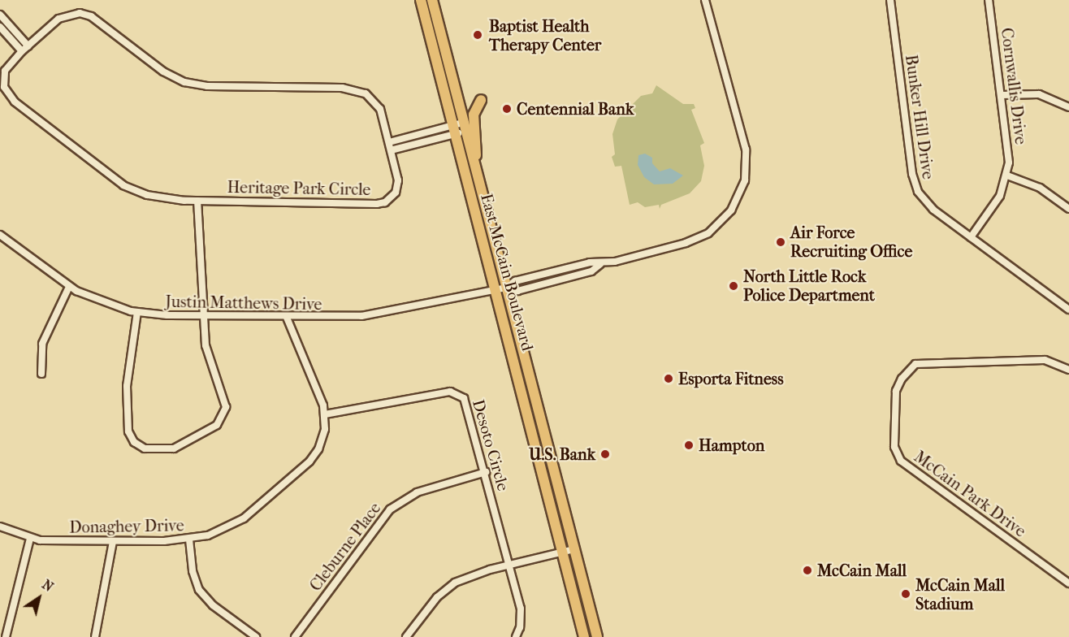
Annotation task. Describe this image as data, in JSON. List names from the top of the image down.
{
  "streets": {
    "main road": ["East McCain Boulevard"],
    "street": [
      "Cornwallis Drive",
      "Bunker Hill Drive",
      "Heritage Park Circle",
      "Justin Matthews Drive",
      "Desoto Circle",
      "McCain Park Drive",
      "Donaghey Drive",
      "Cleburne Place"
    ]
  },
  "crossings": [
    ["Cornwallis Drive", "Bunker Hill Drive"],
    ["East McCain Boulevard", "Justin Matthews Drive"],
    ["Justin Matthews Drive", "Donaghey Drive"],
    ["Desoto Circle", "Donaghey Drive"],
    ["Desoto Circle", "Cleburne Place"]
  ],
  "places": [
    "Baptist Health Therapy Center",
    "Centennial Bank",
    "Air Force Recruiting Office",
    "North Little Rock Police Department",
    "Esporta Fitness",
    "Hampton",
    "U.S. Bank",
    "McCain Mall",
    "McCain Mall Stadium"
  ],
  "north": "top right"
}
